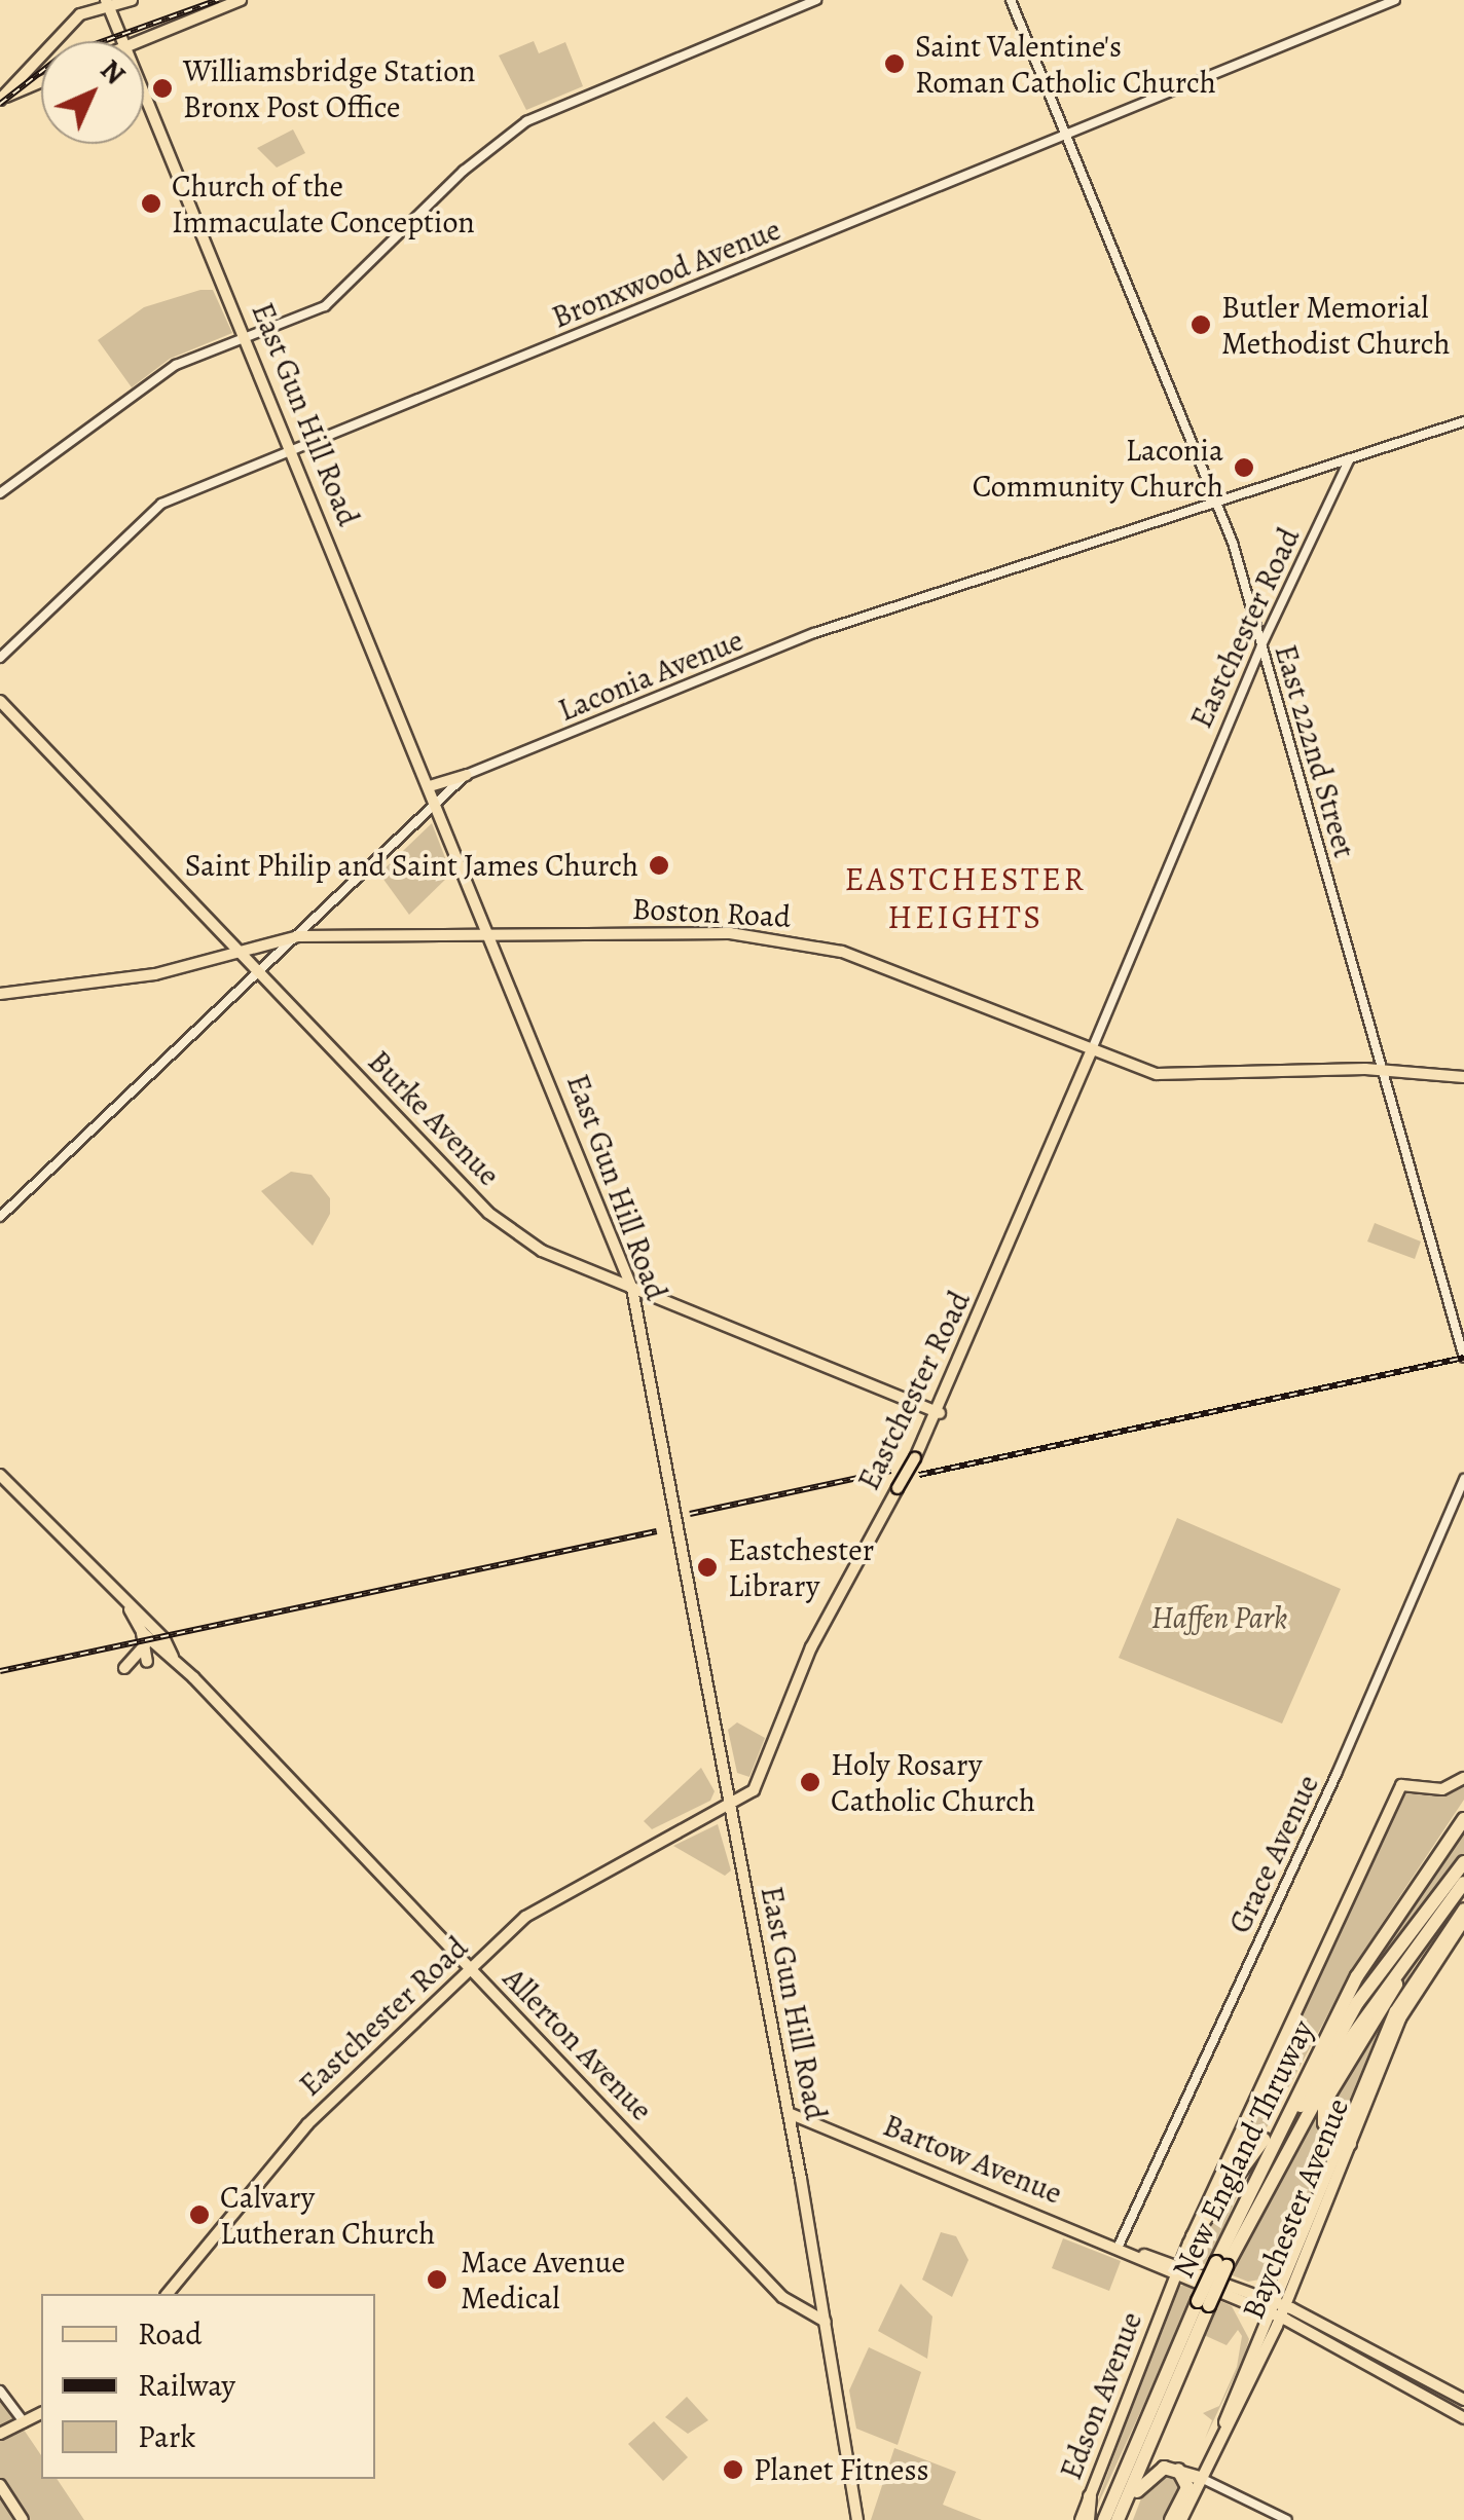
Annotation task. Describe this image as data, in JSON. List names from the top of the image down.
{
  "streets": {
    "highway": ["New England Thruway"],
    "main road": [
      "East Gun Hill Road",
      "Eastchester Road",
      "Boston Road",
      "Burke Avenue",
      "Allerton Avenue",
      "Bartow Avenue",
      "Baychester Avenue",
      "Edson Avenue"
    ],
    "street": [
      "Bronxwood Avenue",
      "Laconia Avenue",
      "East 222nd Street",
      "Grace Avenue"
    ]
  },
  "crossings": [
    ["Bronxwood Avenue", "East Gun Hill Road"],
    ["Bronxwood Avenue", "East 222nd Street"],
    ["East Gun Hill Road", "Eastchester Road"],
    ["East Gun Hill Road", "Laconia Avenue"],
    ["East Gun Hill Road", "Boston Road"],
    ["East Gun Hill Road", "Burke Avenue"],
    ["East Gun Hill Road", "Allerton Avenue"],
    ["East Gun Hill Road", "Bartow Avenue"],
    ["Eastchester Road", "Laconia Avenue"],
    ["Eastchester Road", "East 222nd Street"],
    ["Eastchester Road", "Boston Road"],
    ["Eastchester Road", "Burke Avenue"],
    ["Eastchester Road", "Allerton Avenue"],
    ["Laconia Avenue", "East 222nd Street"],
    ["Laconia Avenue", "Boston Road"],
    ["Laconia Avenue", "Burke Avenue"],
    ["East 222nd Street", "Boston Road"],
    ["Boston Road", "Burke Avenue"],
    ["Grace Avenue", "Bartow Avenue"],
    ["Bartow Avenue", "Baychester Avenue"],
    ["Bartow Avenue", "Edson Avenue"]
  ],
  "districts": ["EASTCHESTER HEIGHTS"],
  "parks": ["Haffen Park"],
  "places": [
    "Saint Valentine's Roman Catholic Church",
    "Williamsbridge Station Bronx Post Office",
    "Church of the Immaculate Conception",
    "Butler Memorial Methodist Church",
    "Laconia Community Church",
    "Saint Philip and Saint James Church",
    "Eastchester Library",
    "Holy Rosary Catholic Church",
    "Calvary Lutheran Church",
    "Mace Avenue Medical",
    "Planet Fitness"
  ],
  "legend": ["Road", "Railway", "Park"],
  "north": "top right"
}
